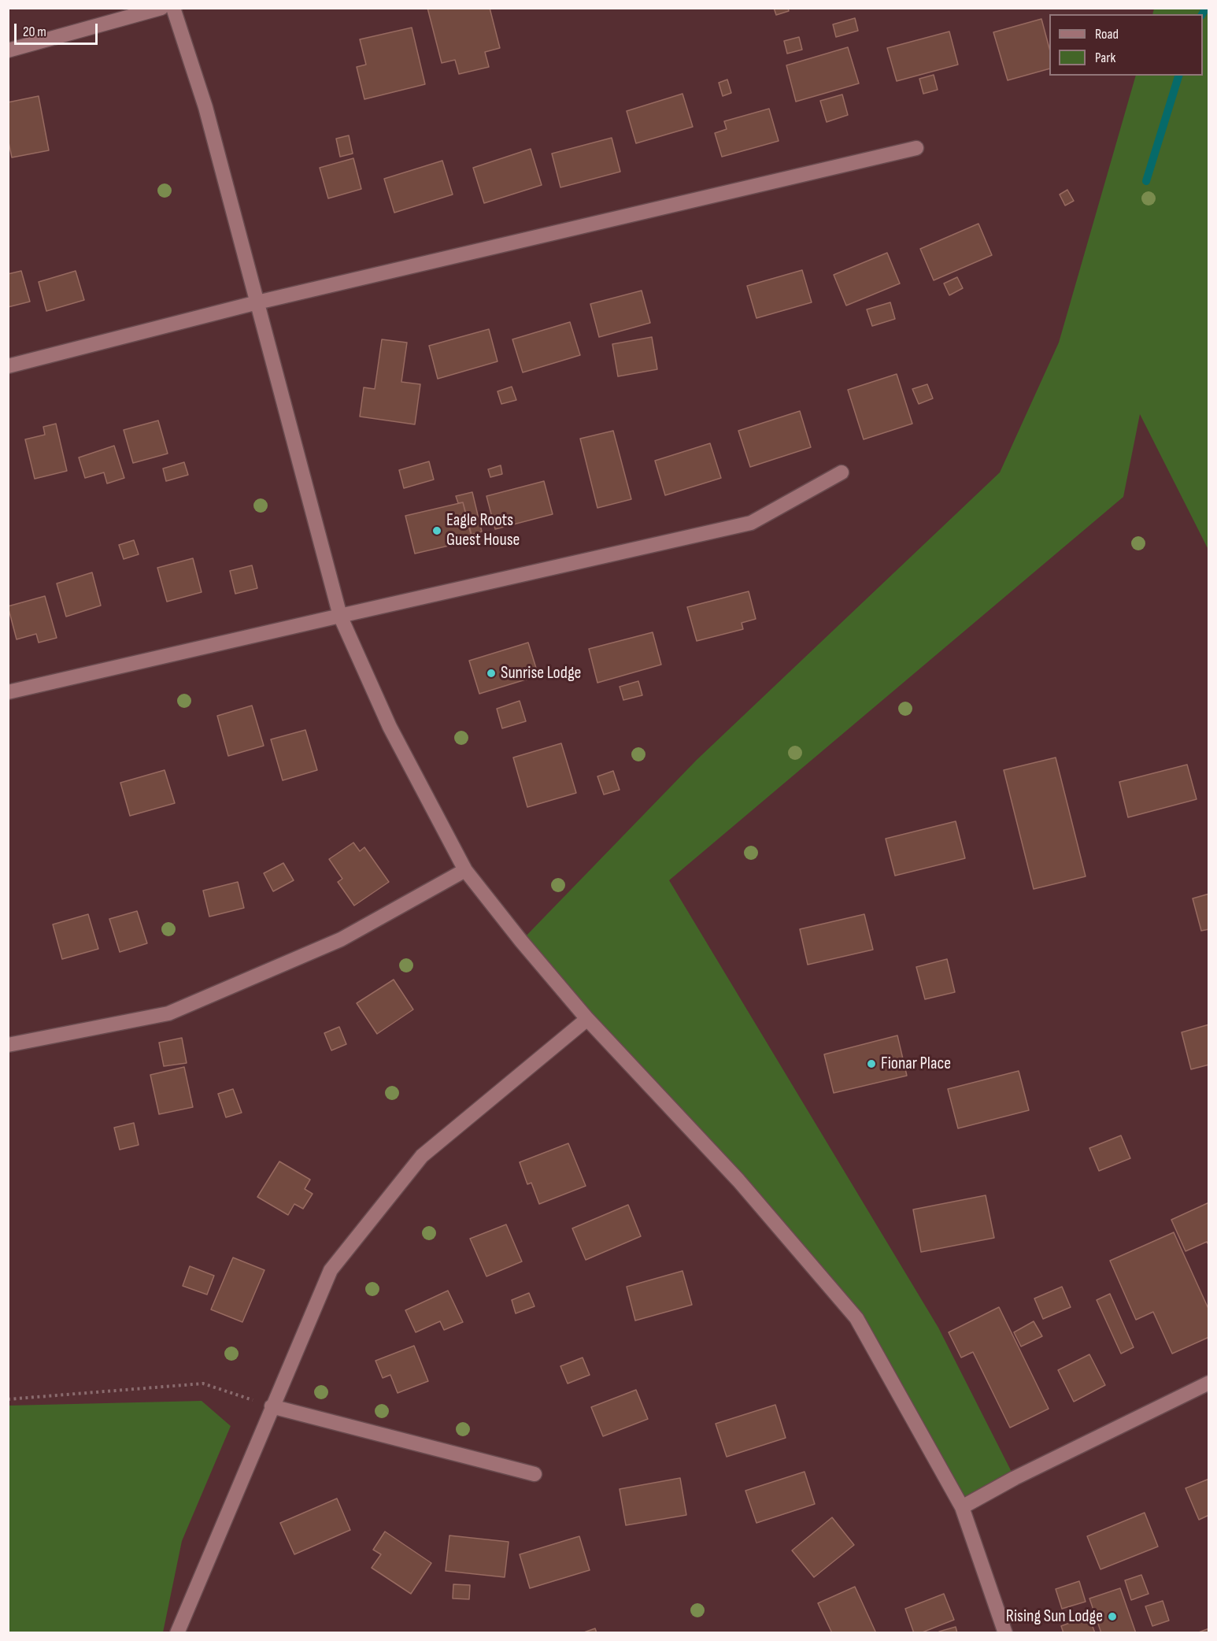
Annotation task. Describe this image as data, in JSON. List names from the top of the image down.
{
  "places": [
    "Eagle Roots Guest House",
    "Sunrise Lodge",
    "Fionar Place",
    "Rising Sun Lodge"
  ],
  "legend": ["Road", "Park"],
  "scale_bar": "20 m"
}
